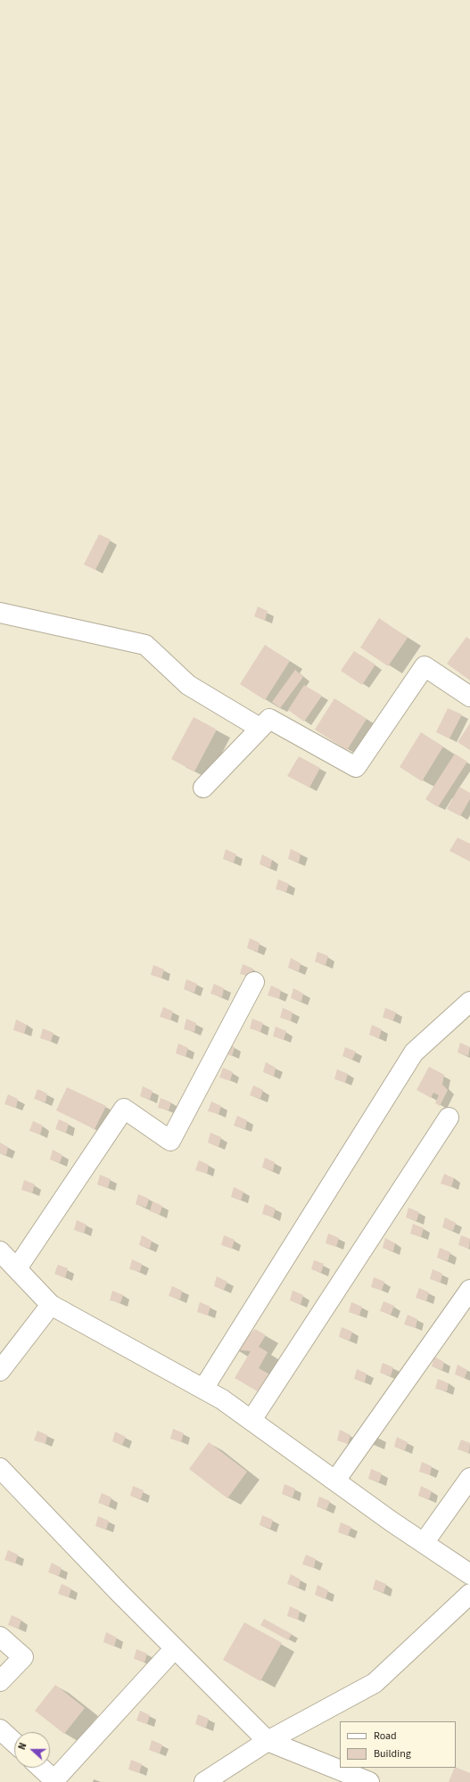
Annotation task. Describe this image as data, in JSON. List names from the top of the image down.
{
  "legend": ["Road", "Building"],
  "north": "left"
}
